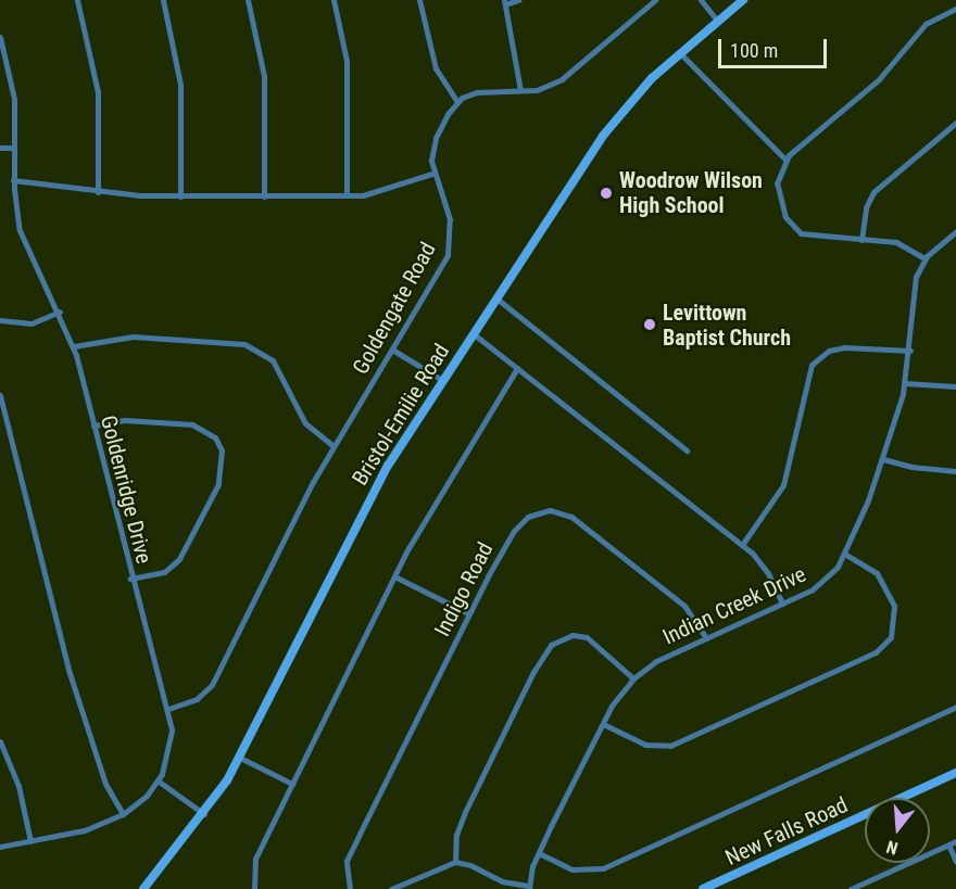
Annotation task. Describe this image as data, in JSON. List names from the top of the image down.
{
  "streets": {
    "street": [
      "Goldengate Road",
      "Bristol-Emilie Road",
      "Goldenridge Drive",
      "Indigo Road",
      "Indian Creek Drive",
      "New Falls Road"
    ]
  },
  "crossings": [
    ["Goldengate Road", "Goldenridge Drive"],
    ["Indigo Road", "Indian Creek Drive"]
  ],
  "places": ["Woodrow Wilson High School", "Levittown Baptist Church"],
  "scale_bar": "100 m",
  "north": "bottom"
}
